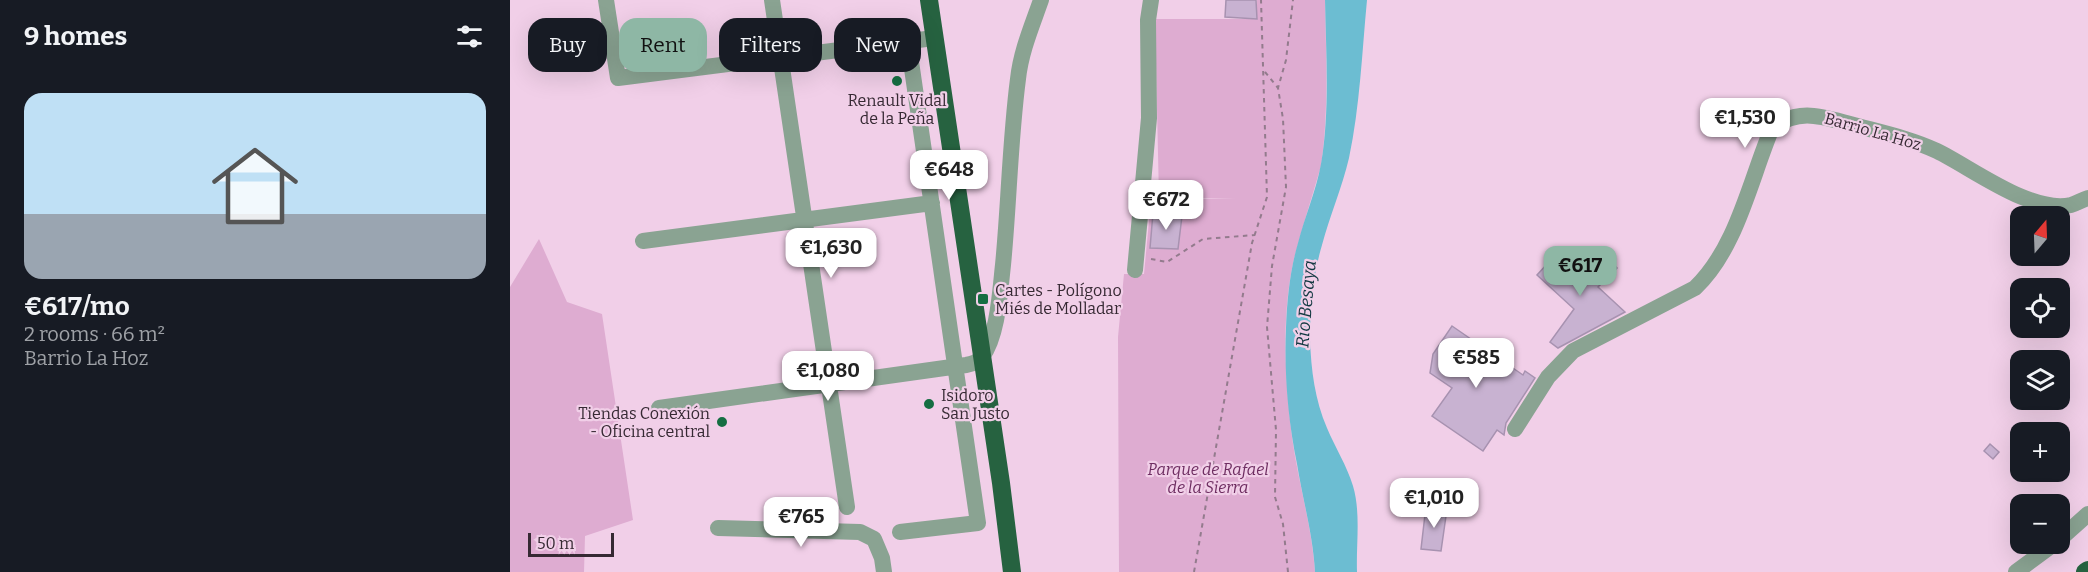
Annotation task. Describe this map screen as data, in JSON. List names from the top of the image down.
{
  "streets": {
    "street": ["Barrio La Hoz"]
  },
  "water": ["Río Besaya"],
  "parks": ["Parque de Rafael de la Sierra"],
  "places": {
    "other": ["Renault Vidal de la Peña", "Isidoro San Justo", "Tiendas Conexión - Oficina central"],
    "transit": ["Cartes - Polígono Miés de Molladar"]
  },
  "scale_bar": "50 m",
  "north": "top",
  "page": {
    "heading": "9 homes",
    "chip": [
      "Buy",
      "Rent",
      "Filters",
      "New"
    ],
    "list": [
      {
        "name": "€617/mo",
        "note": "2 rooms · 66 m² · Barrio La Hoz"
      }
    ],
    "price": [
      "€1,530",
      "€648",
      "€672",
      "€1,630",
      "€617",
      "€585",
      "€1,080",
      "€1,010",
      "€765"
    ],
    "map_buttons": ["+", "−"],
    "scale": "50 m"
  }
}
